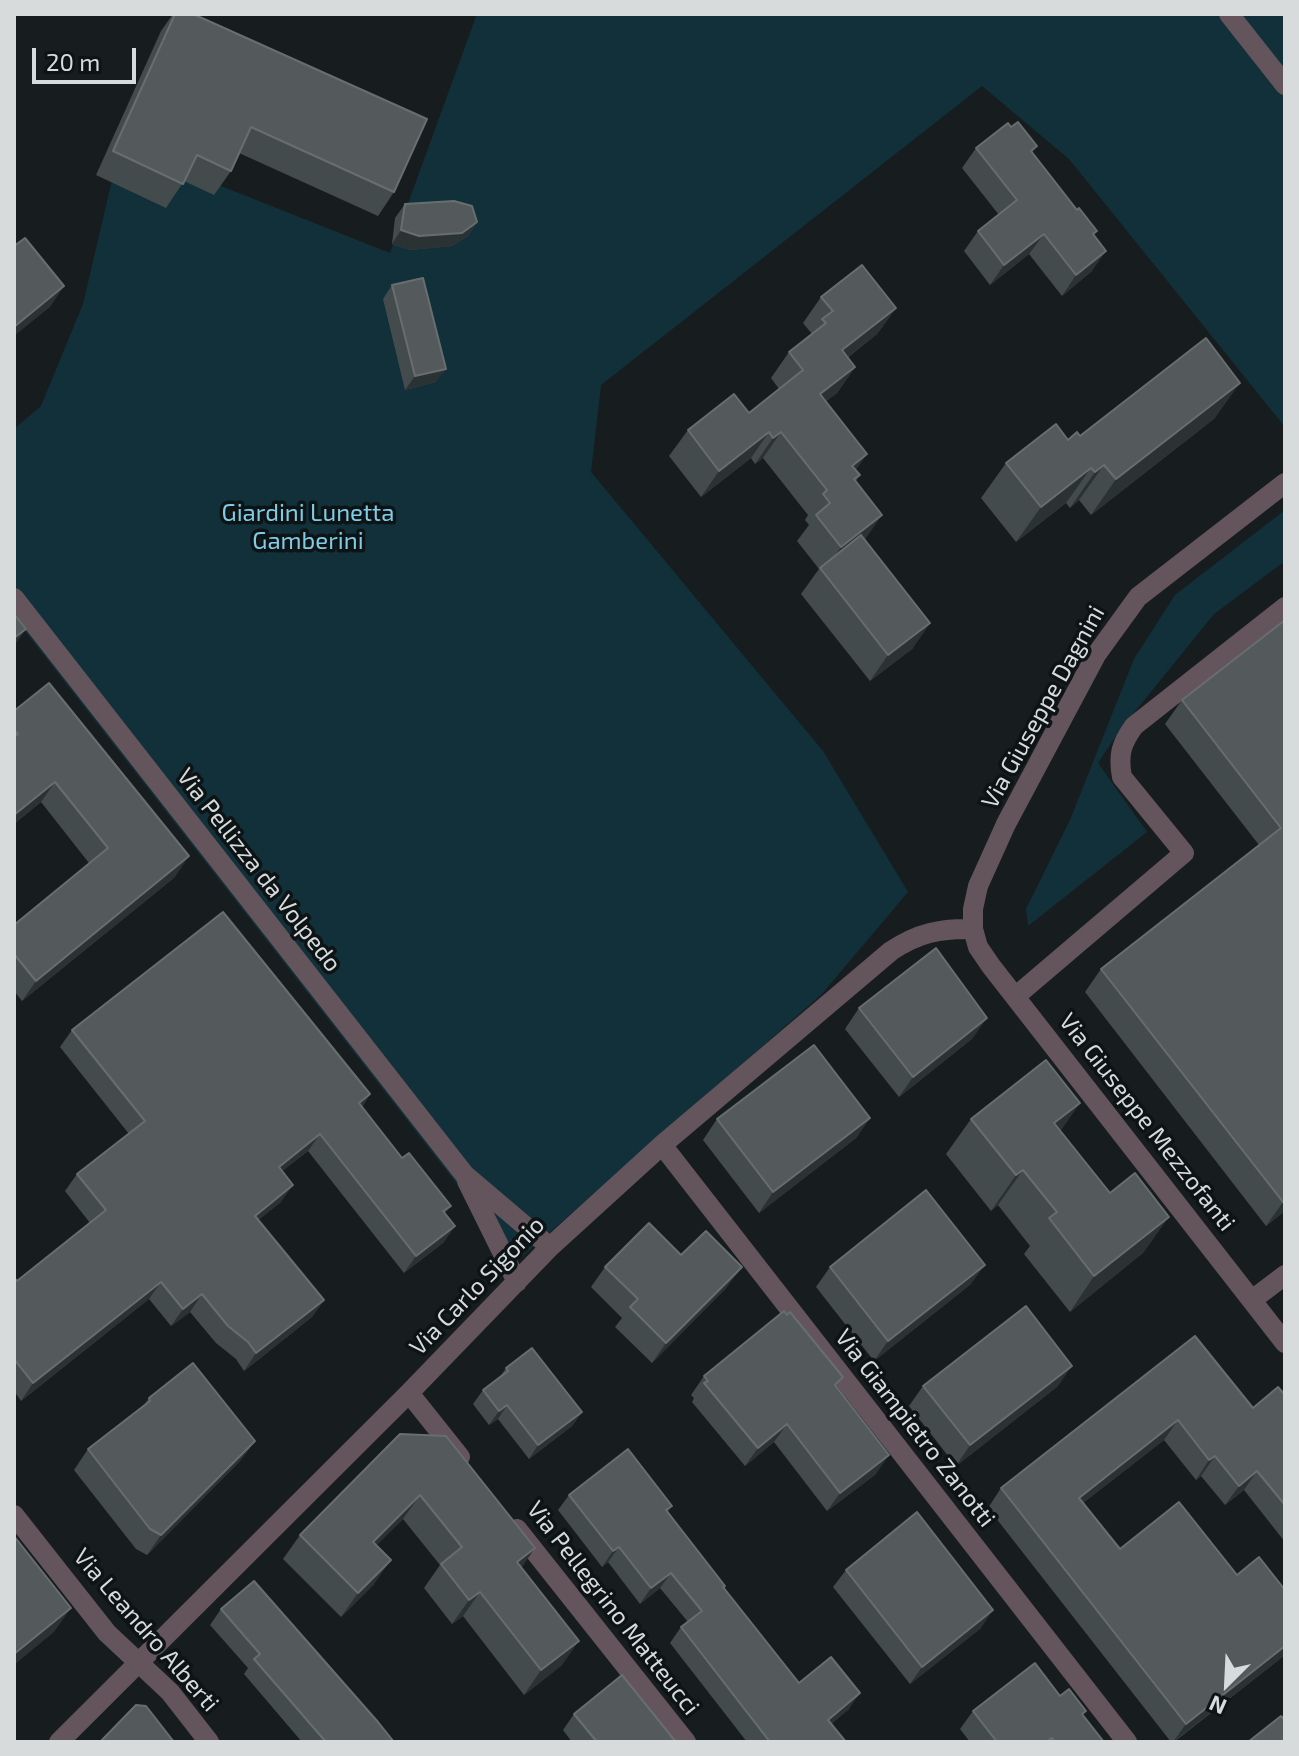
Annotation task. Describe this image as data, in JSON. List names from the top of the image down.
{
  "streets": {
    "street": [
      "Via Giuseppe Dagnini",
      "Via Pellizza da Volpedo",
      "Via Giuseppe Mezzofanti",
      "Via Carlo Sigonio",
      "Via Giampietro Zanotti",
      "Via Pellegrino Matteucci",
      "Via Leandro Alberti"
    ]
  },
  "crossings": [
    ["Via Giuseppe Dagnini", "Via Giuseppe Mezzofanti"],
    ["Via Giuseppe Dagnini", "Via Carlo Sigonio"],
    ["Via Pellizza da Volpedo", "Via Carlo Sigonio"],
    ["Via Giuseppe Mezzofanti", "Via Carlo Sigonio"],
    ["Via Carlo Sigonio", "Via Giampietro Zanotti"],
    ["Via Carlo Sigonio", "Via Leandro Alberti"]
  ],
  "parks": ["Giardini Lunetta Gamberini"],
  "scale_bar": "20 m",
  "north": "bottom left"
}
